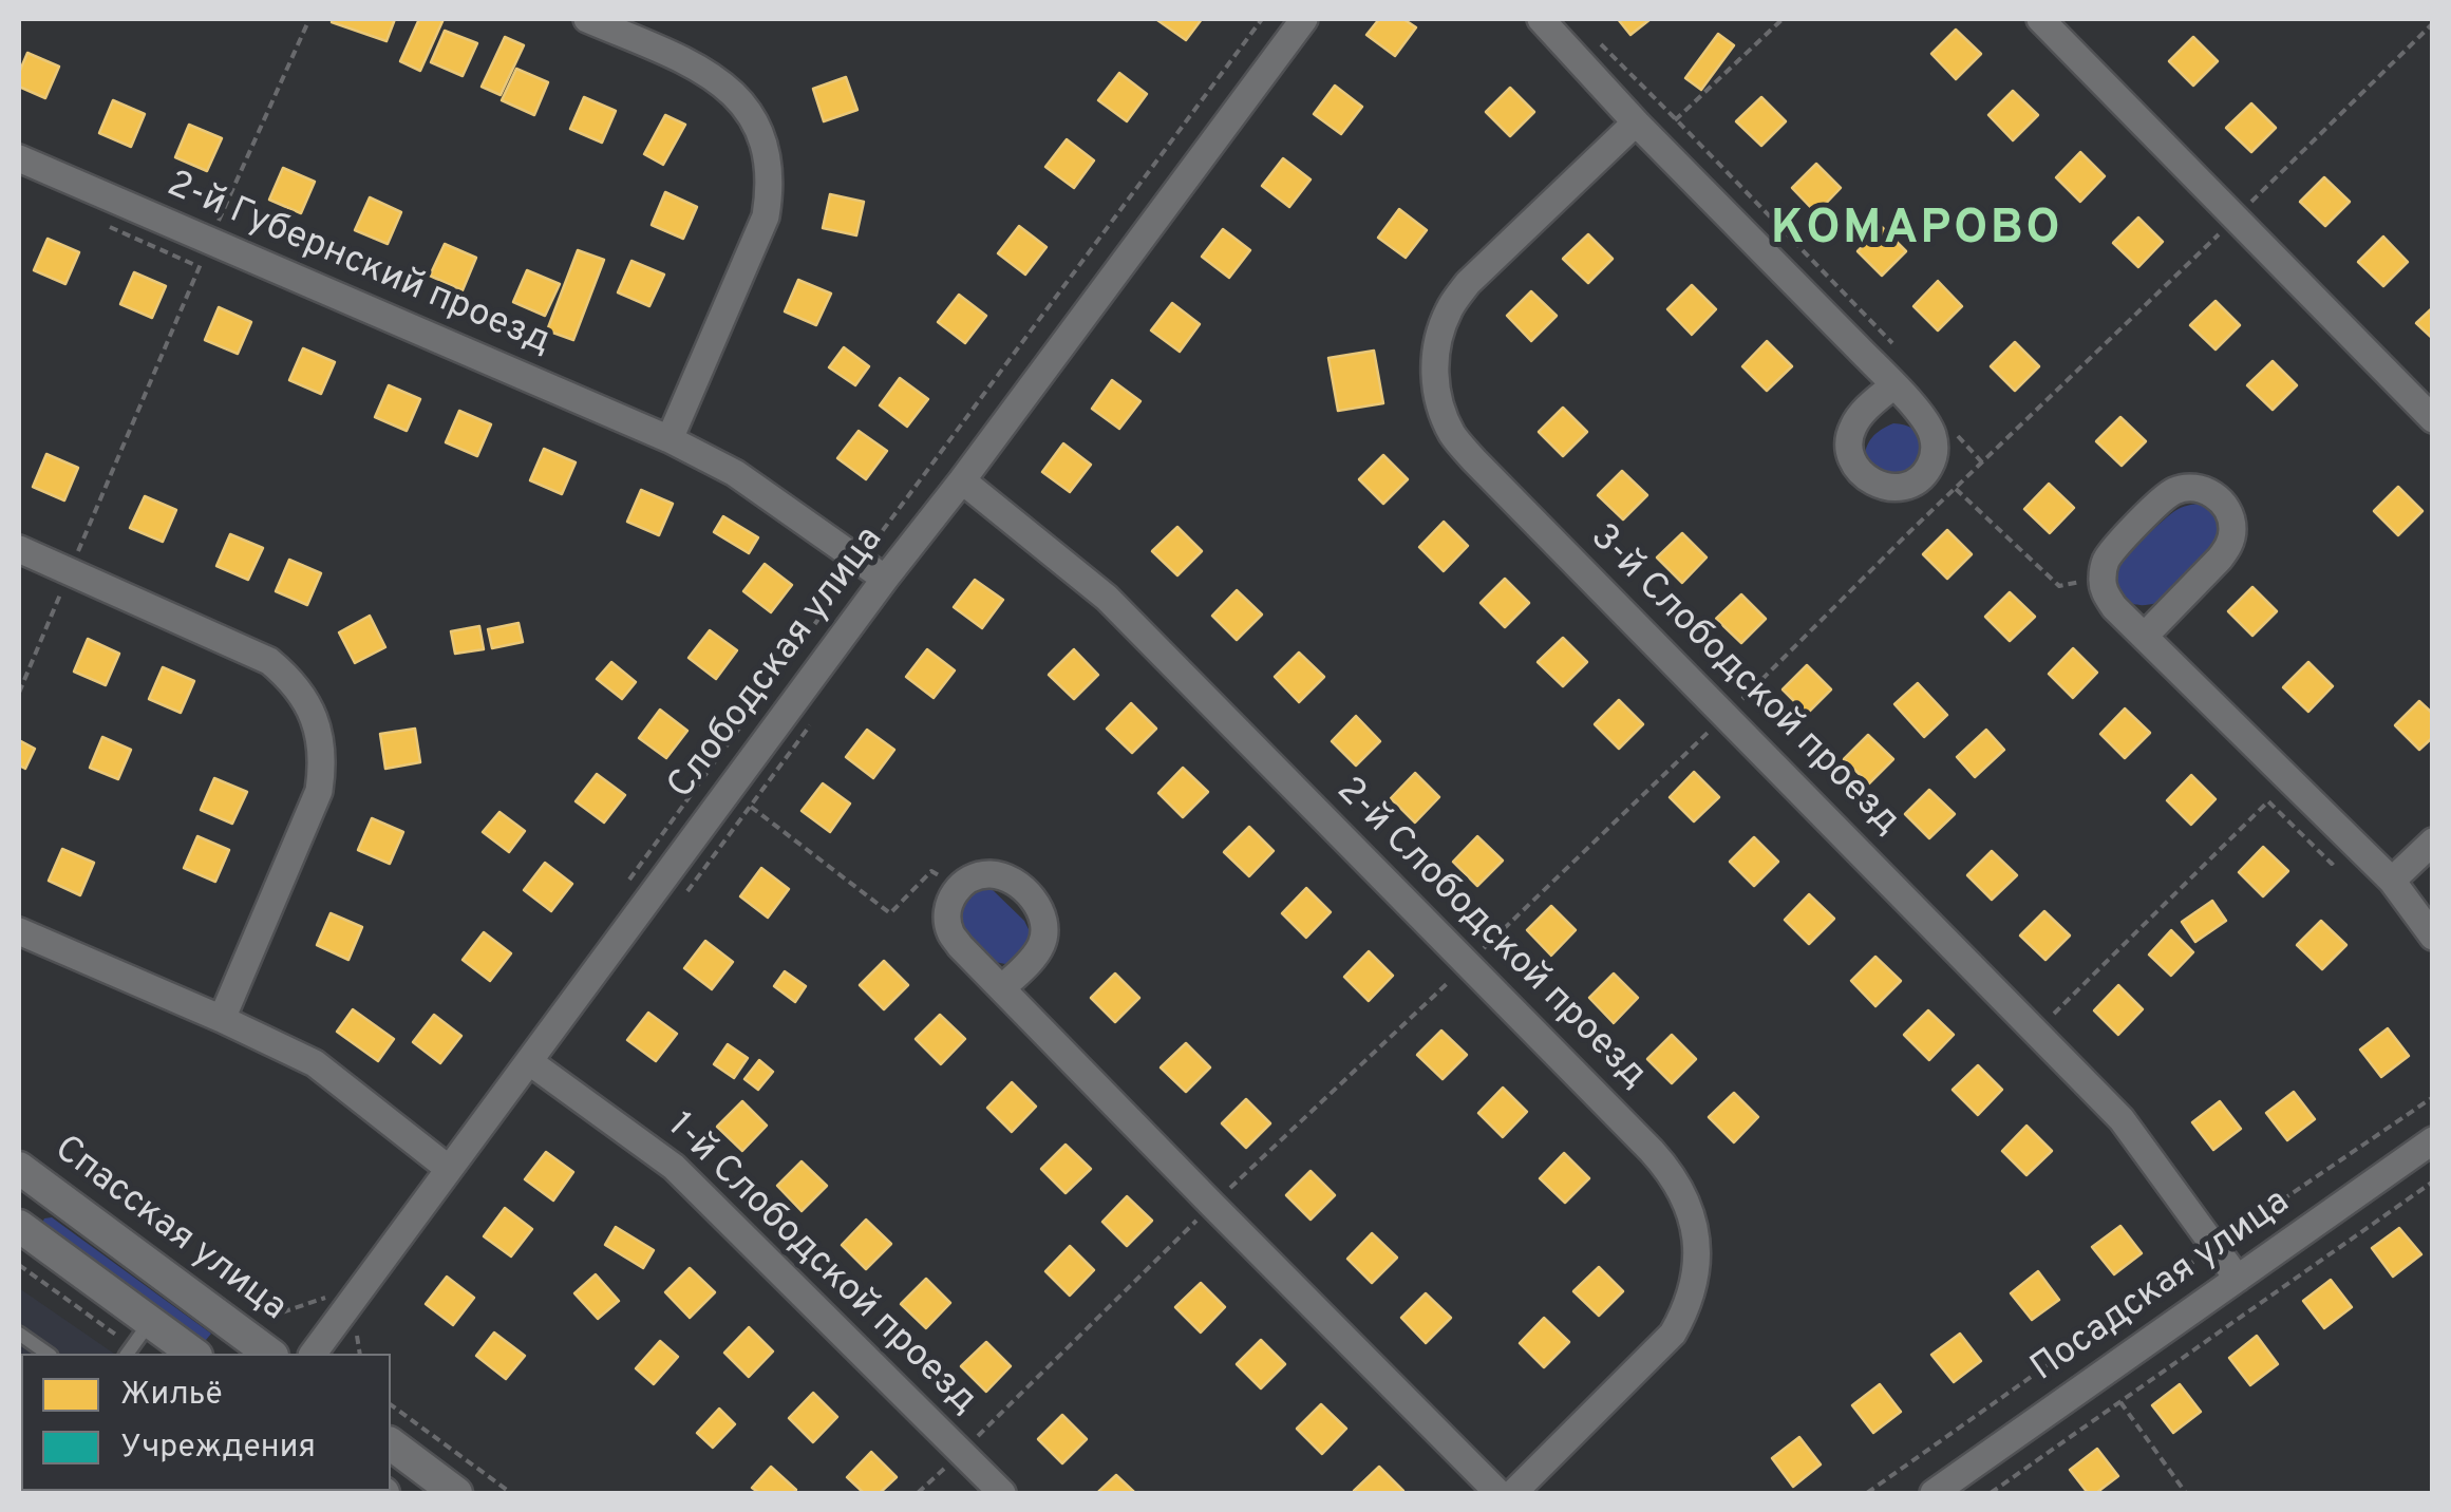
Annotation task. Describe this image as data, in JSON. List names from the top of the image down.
{
  "streets": {
    "street": [
      "2-й Губернский проезд",
      "Слободская улица",
      "3-й Слободской проезд",
      "2-й Слободской проезд",
      "Спасская улица",
      "1-й Слободской проезд",
      "Посадская улица"
    ]
  },
  "crossings": [
    ["2-й Губернский проезд", "Слободская улица"],
    ["Слободская улица", "2-й Слободской проезд"],
    ["Слободская улица", "1-й Слободской проезд"],
    ["3-й Слободской проезд", "Посадская улица"]
  ],
  "districts": ["КОМАРОВО"],
  "legend": ["Жильё", "Учреждения"]
}
